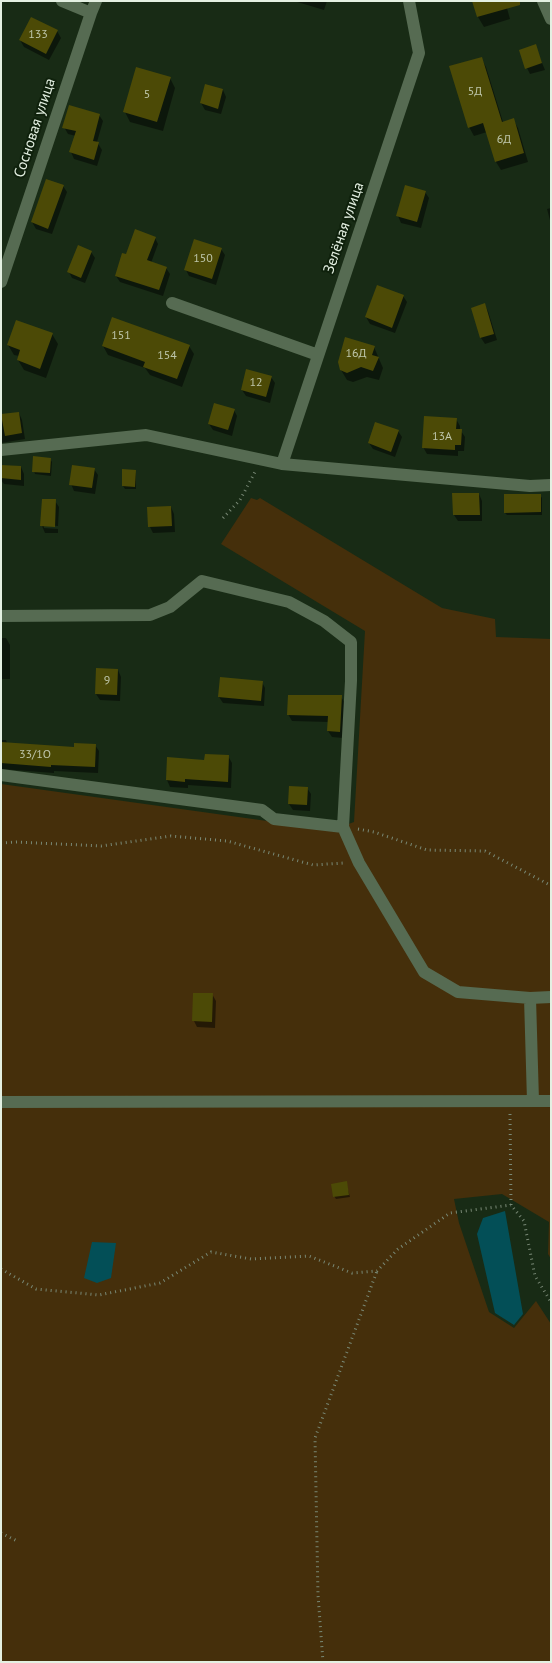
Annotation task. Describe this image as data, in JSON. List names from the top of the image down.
{
  "streets": {
    "street": ["Сосновая улица", "Зелёная улица"]
  },
  "house_numbers": [
    "133",
    "5Д",
    "5",
    "6Д",
    "150",
    "151",
    "16Д",
    "154",
    "12",
    "13А",
    "9",
    "33/1О"
  ]
}
